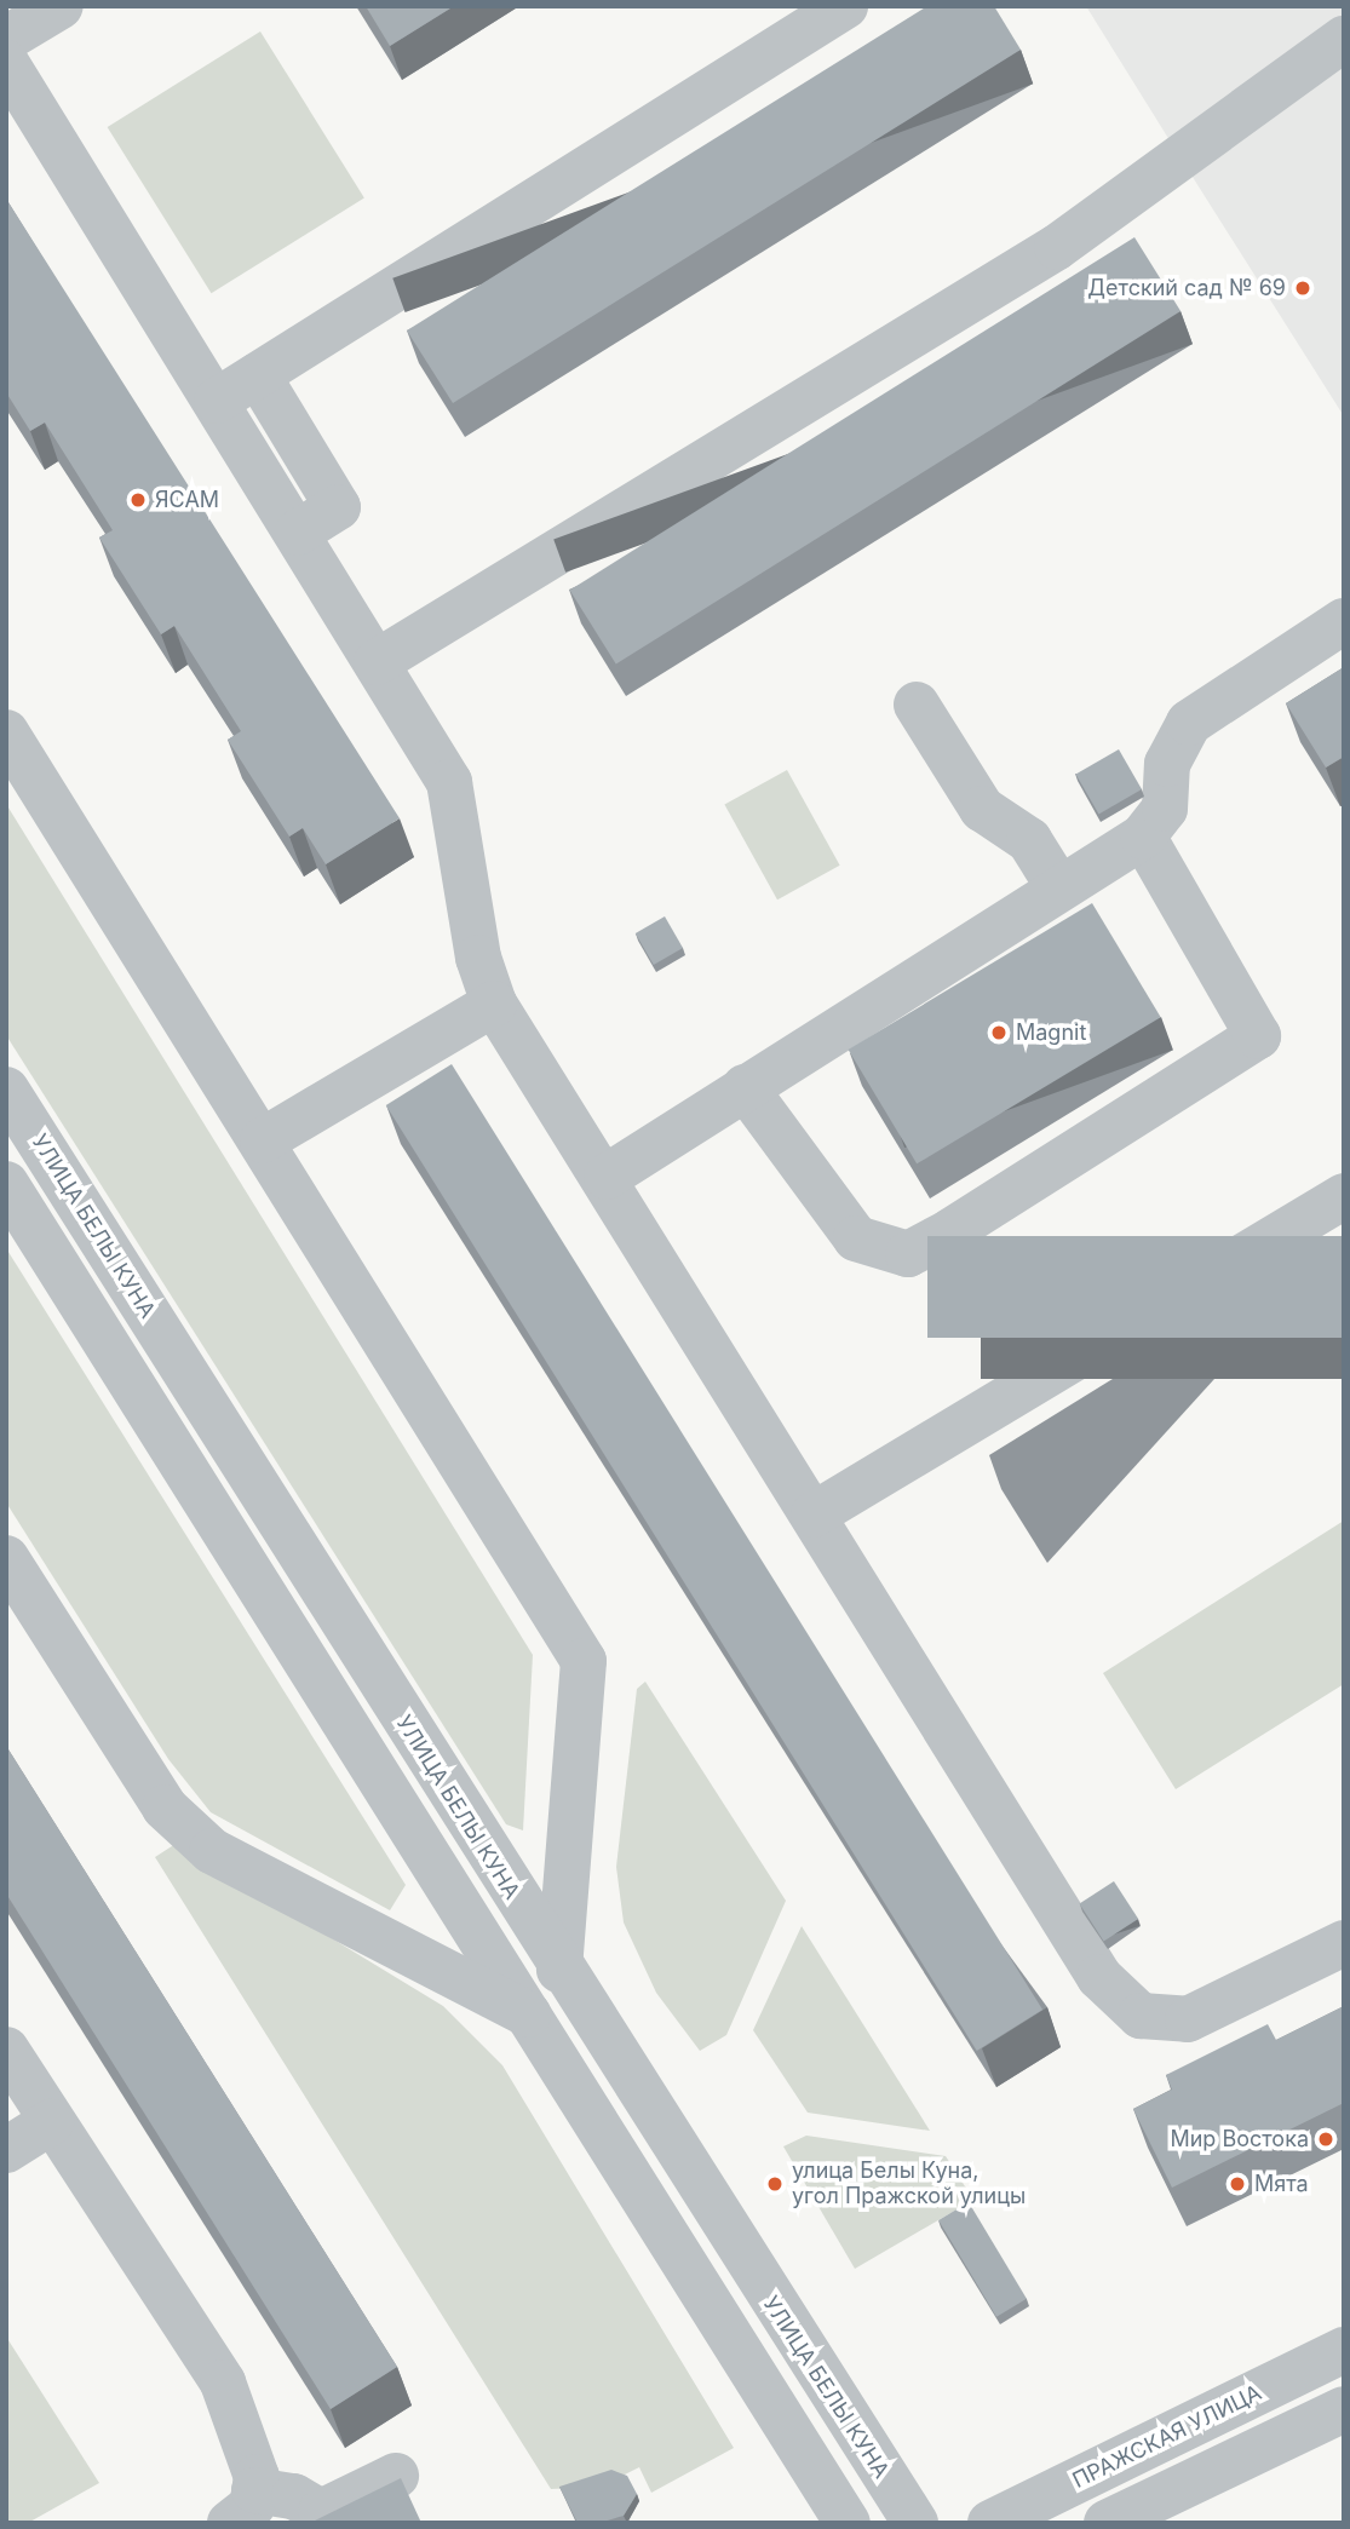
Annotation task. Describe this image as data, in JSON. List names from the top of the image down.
{
  "streets": {
    "street": ["УЛИЦА БЕЛЫ КУНА", "ПРАЖСКАЯ УЛИЦА"]
  },
  "places": [
    "Детский сад № 69",
    "ЯСАМ",
    "Magnit",
    "Мир Востока",
    "улица Белы Куна, угол Пражской улицы",
    "Мята"
  ]
}
